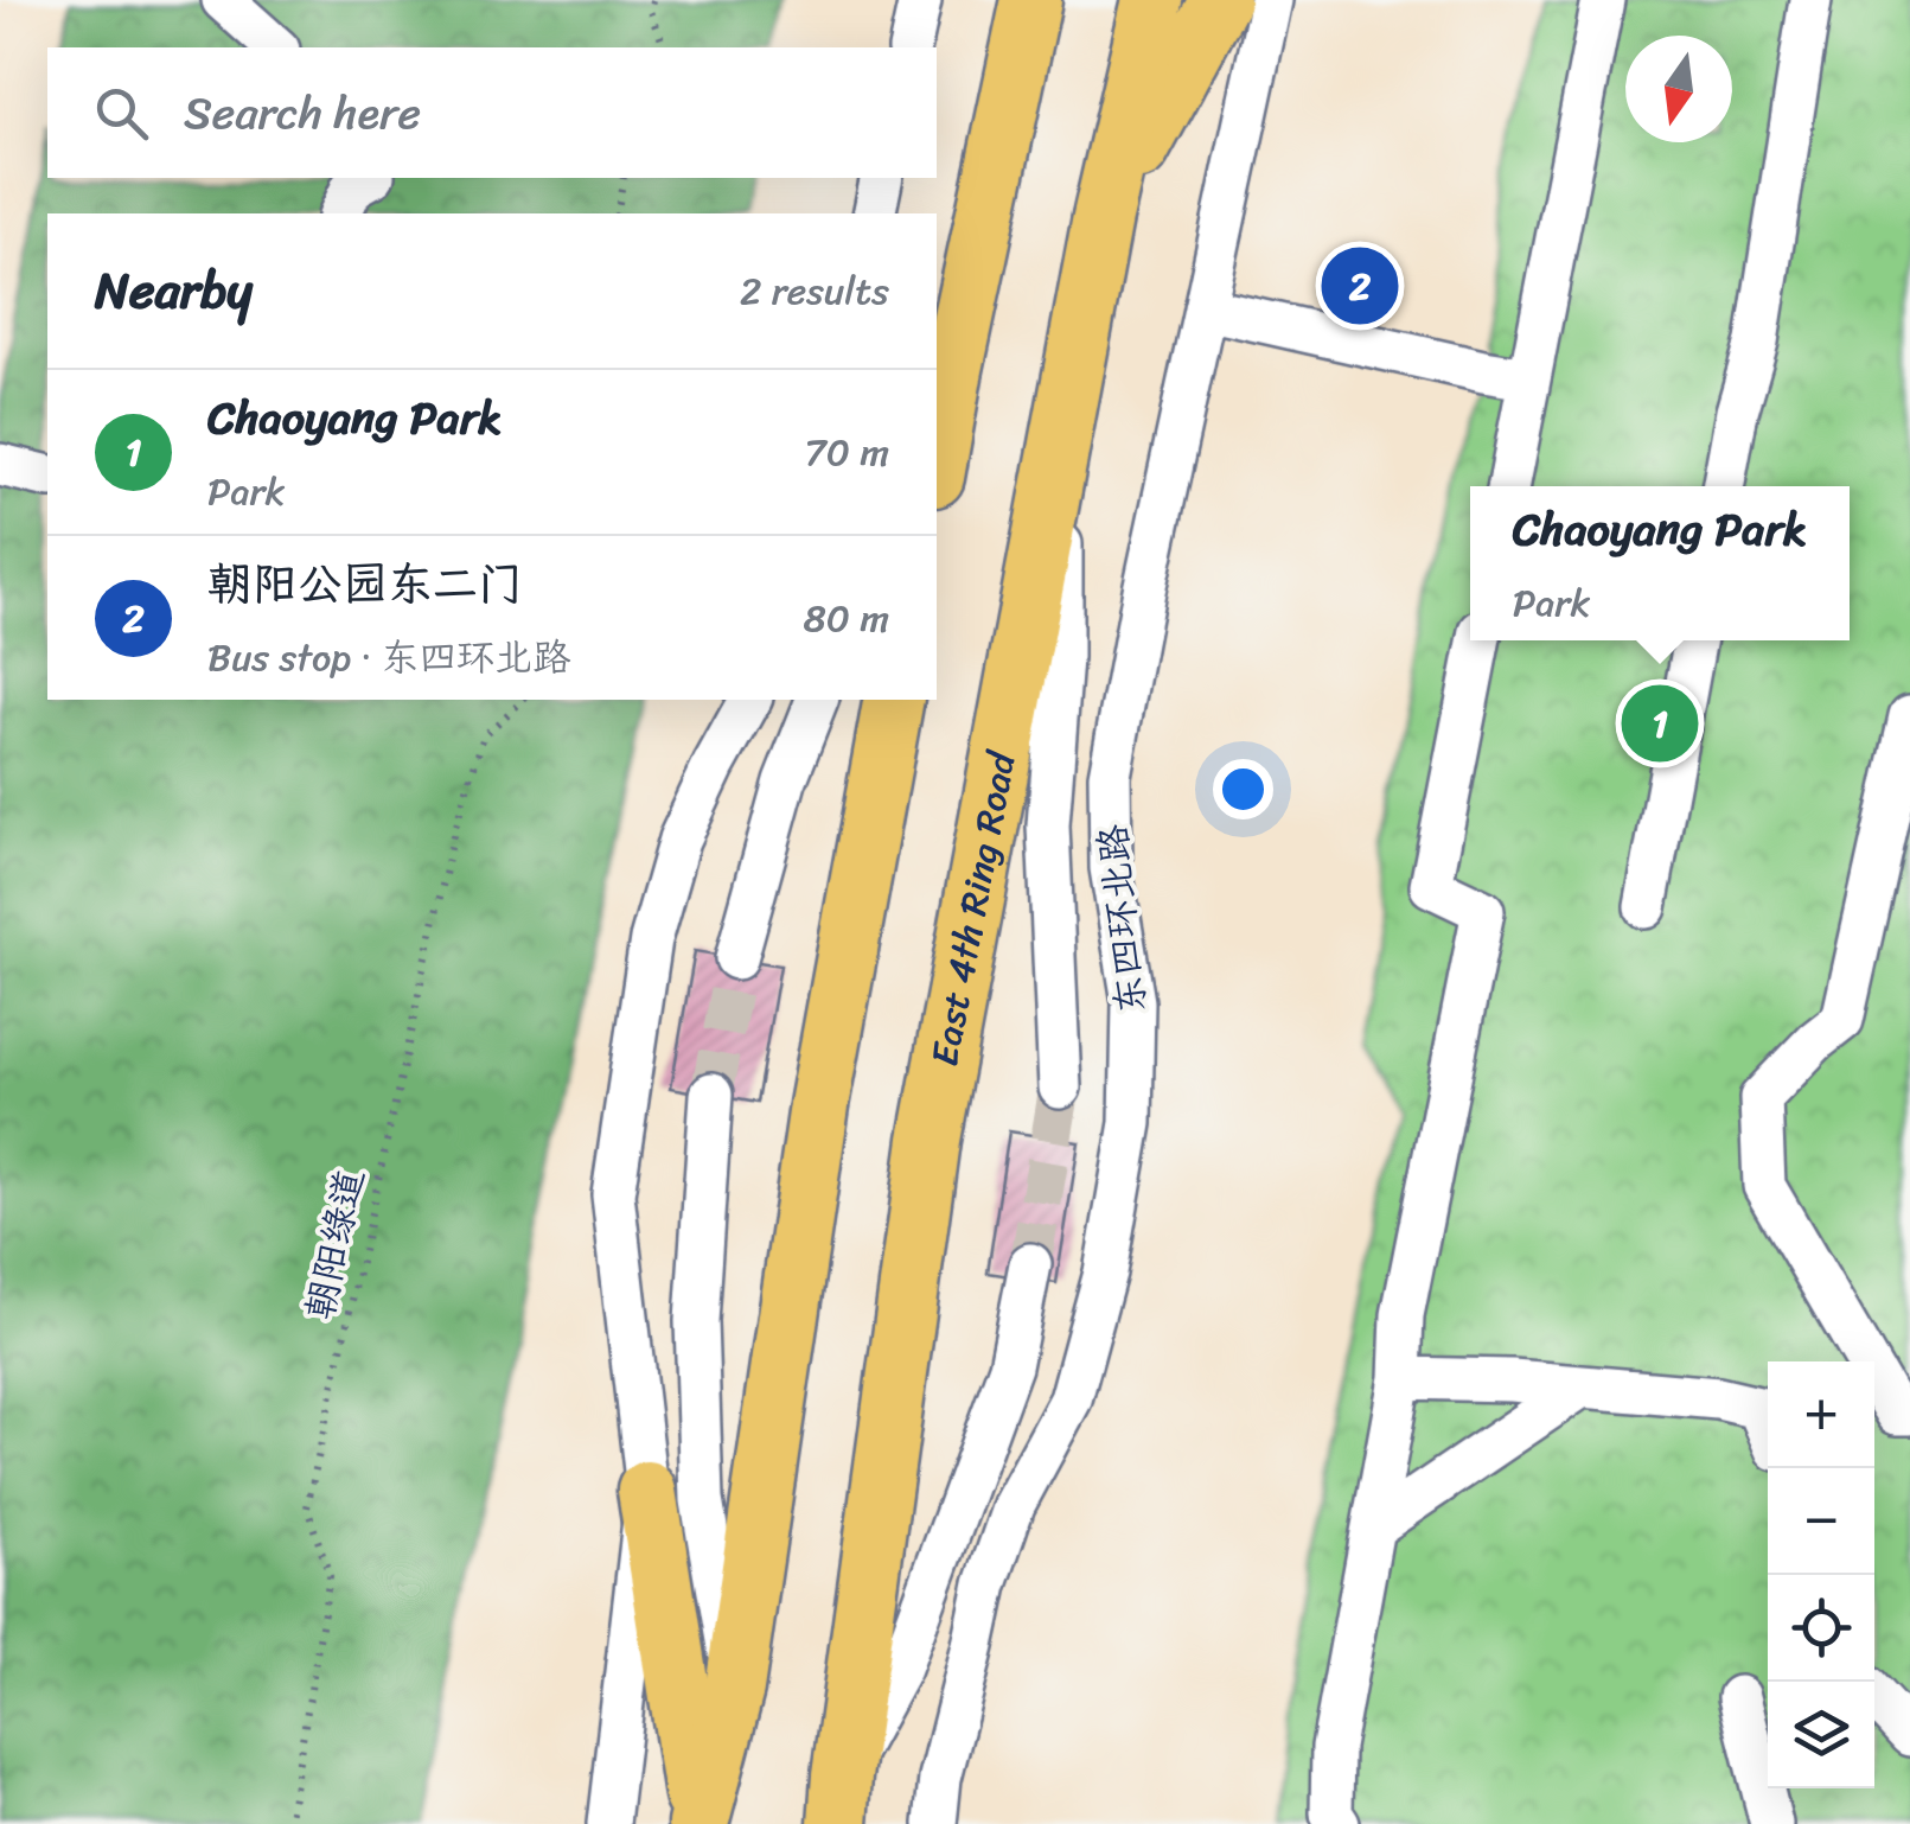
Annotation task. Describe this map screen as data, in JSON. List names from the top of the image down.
{
  "streets": {
    "highway": ["East 4th Ring Road"],
    "street": ["东四环北路"],
    "path": ["朝阳绿道"]
  },
  "north": "bottom",
  "page": {
    "search": "Search here",
    "heading": ["Nearby", "2 results"],
    "pins": ["2", "1"],
    "list": [
      {
        "mark": "1",
        "name": "Chaoyang Park",
        "note": "Park",
        "value": "70 m"
      },
      {
        "mark": "2",
        "name": "朝阳公园东二门",
        "note": "Bus stop · 东四环北路",
        "value": "80 m"
      }
    ],
    "popup": ["Chaoyang Park", "Park"],
    "map_buttons": ["+", "−"]
  }
}
